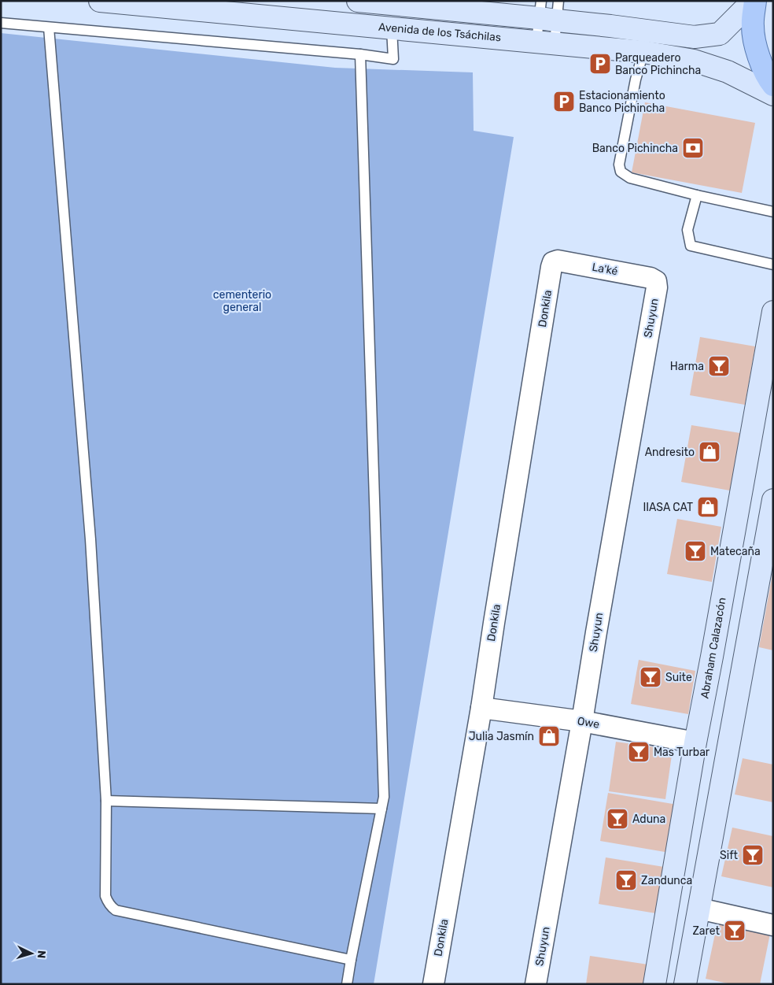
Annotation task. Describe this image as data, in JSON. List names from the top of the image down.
{
  "streets": {
    "main road": ["Avenida de los Tsáchilas", "Abraham Calazacón"],
    "street": [
      "La'ké",
      "Donkila",
      "Shuyun",
      "Owe"
    ]
  },
  "crossings": [
    ["La'ké", "Donkila"],
    ["La'ké", "Shuyun"],
    ["Donkila", "Owe"],
    ["Shuyun", "Owe"],
    ["Abraham Calazacón", "Owe"]
  ],
  "parks": ["cementerio general"],
  "places": {
    "parking": ["Parqueadero Banco Pichincha", "Estacionamiento Banco Pichincha"],
    "bank": ["Banco Pichincha"],
    "bar": [
      "Harma",
      "Matecaña",
      "Suite",
      "Mas Turbar",
      "Aduna",
      "Sift",
      "Zandunca",
      "Zaret"
    ],
    "shop": ["Andresito", "IIASA CAT", "Julia Jasmín"]
  },
  "north": "right"
}
